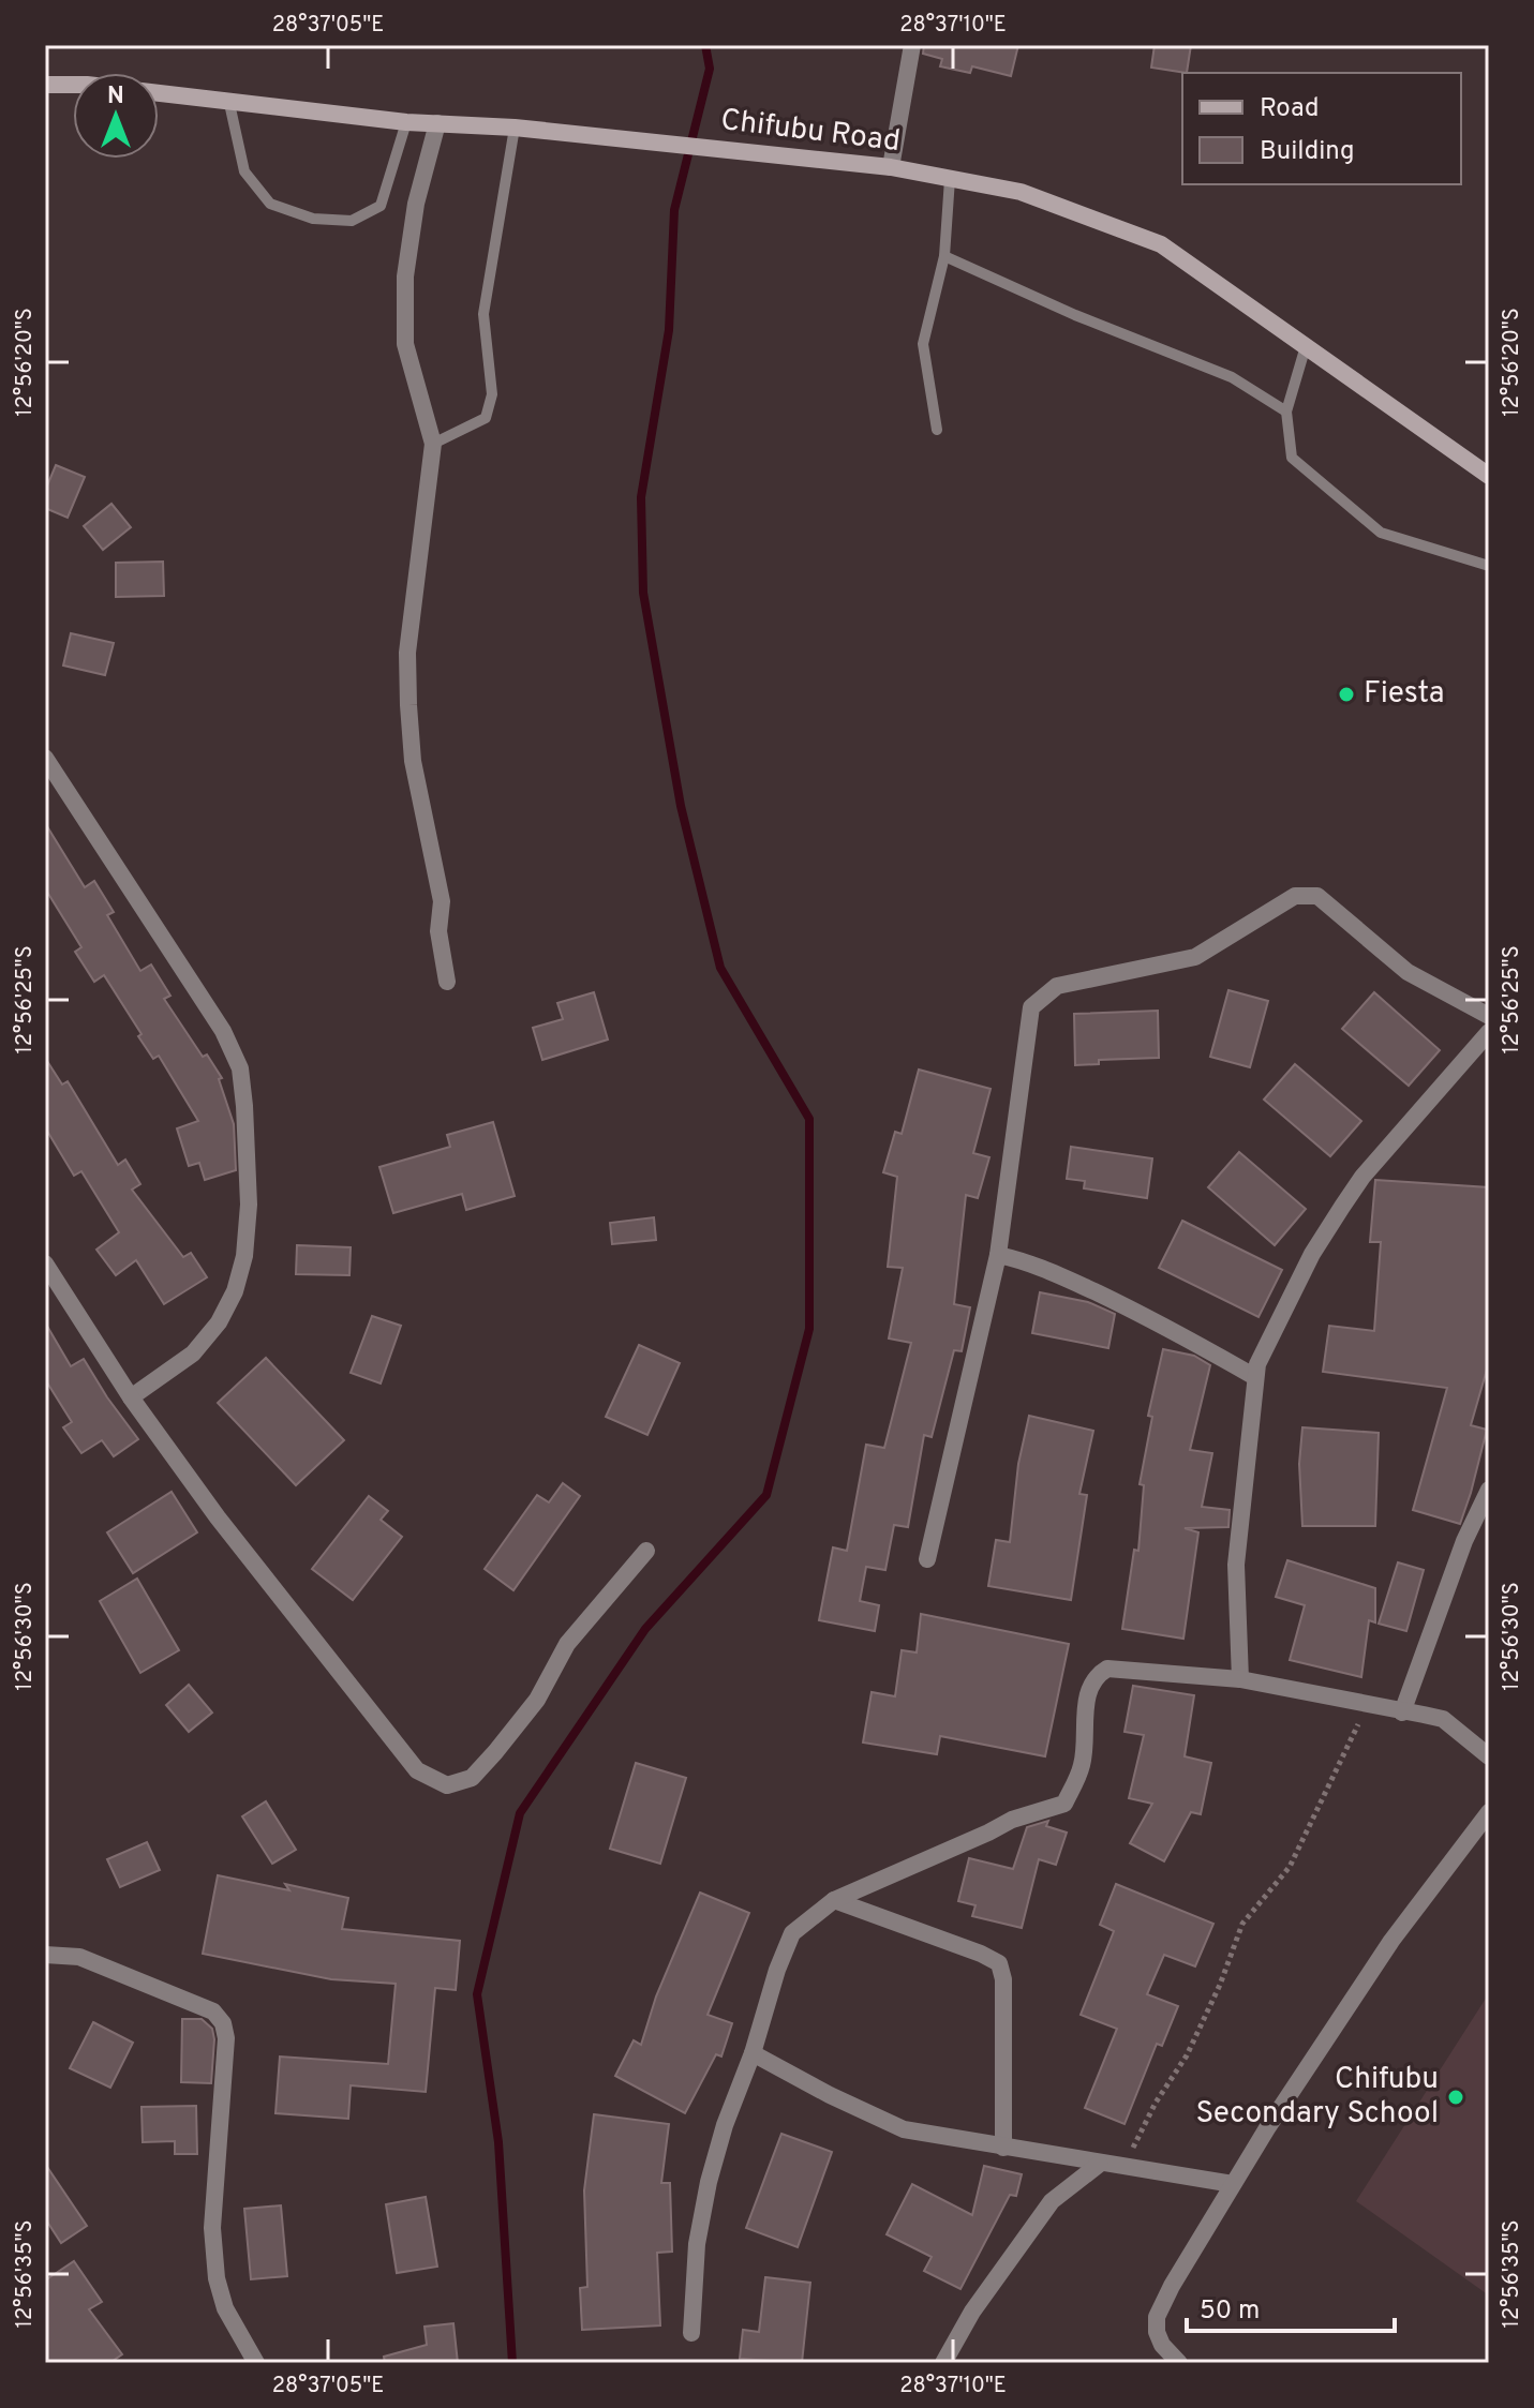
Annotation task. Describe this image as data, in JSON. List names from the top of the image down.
{
  "streets": {
    "main road": ["Chifubu Road"]
  },
  "places": ["Fiesta", "Chifubu Secondary School"],
  "legend": ["Road", "Building"],
  "scale_bar": "50 m",
  "north": "top",
  "coordinates": [
    "28°37'05\"E",
    "28°37'10\"E",
    "12°56'20\"S",
    "12°56'25\"S",
    "12°56'30\"S",
    "12°56'35\"S"
  ]
}
